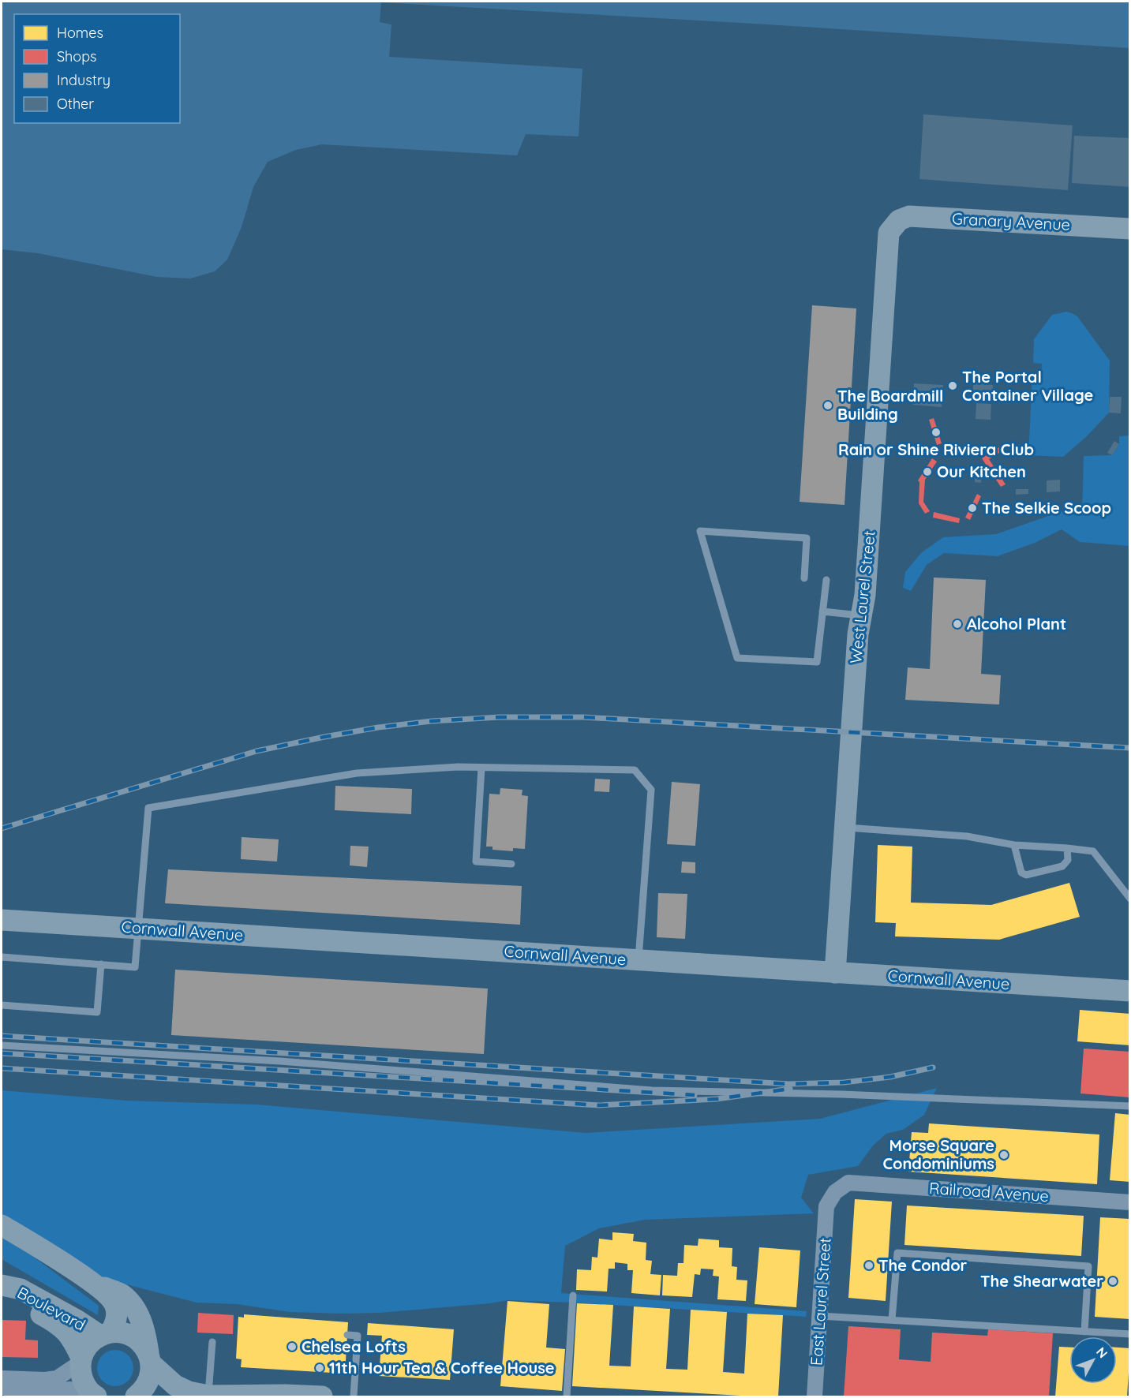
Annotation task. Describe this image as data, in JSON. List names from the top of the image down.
{
  "streets": {
    "street": [
      "Granary Avenue",
      "West Laurel Street",
      "Cornwall Avenue",
      "Railroad Avenue",
      "East Laurel Street",
      "Boulevard"
    ]
  },
  "crossings": [
    ["Granary Avenue", "West Laurel Street"],
    ["West Laurel Street", "Cornwall Avenue"],
    ["Railroad Avenue", "East Laurel Street"]
  ],
  "places": [
    "The Portal Container Village",
    "The Boardmill Building",
    "Rain or Shine Riviera Club",
    "Our Kitchen",
    "The Selkie Scoop",
    "Alcohol Plant",
    "Morse Square Condominiums",
    "The Condor",
    "The Shearwater",
    "Chelsea Lofts",
    "11th Hour Tea & Coffee House"
  ],
  "legend": [
    "Homes",
    "Shops",
    "Industry",
    "Other"
  ],
  "north": "top right"
}
